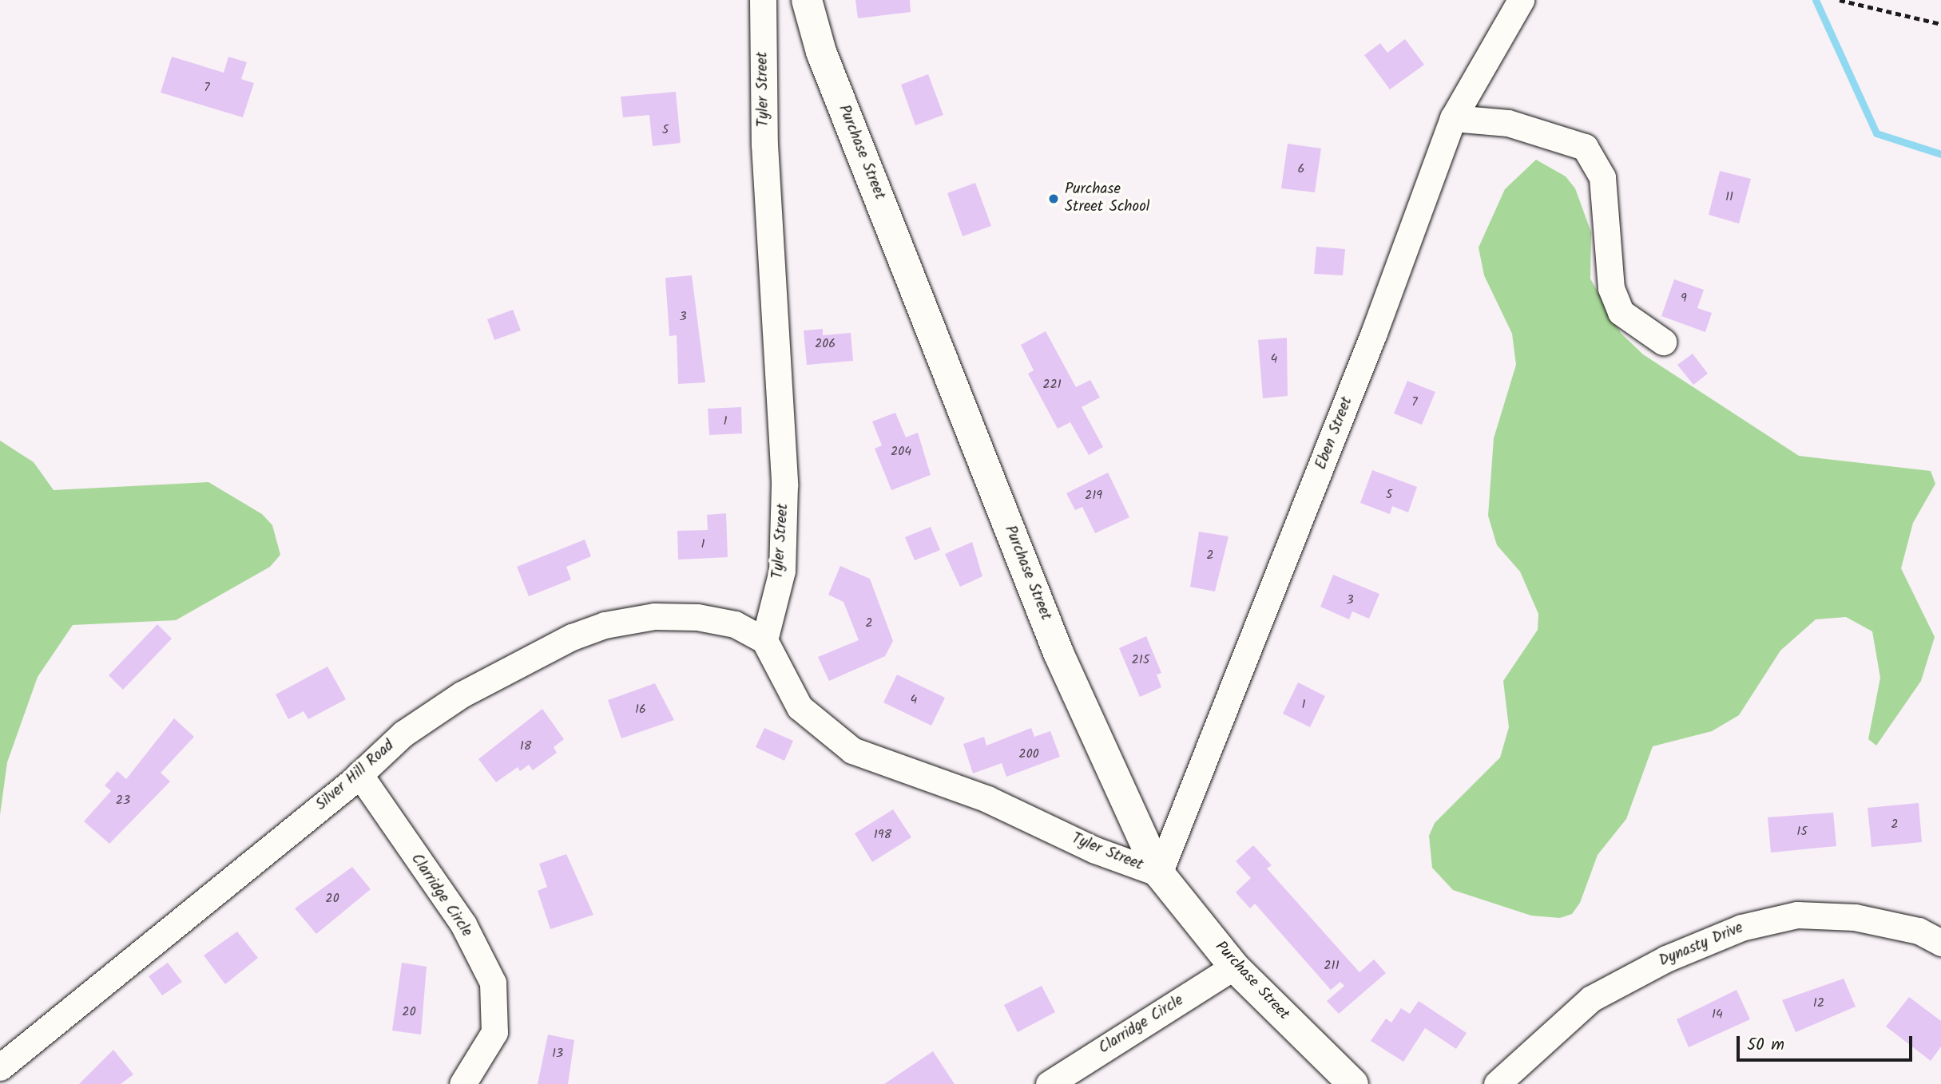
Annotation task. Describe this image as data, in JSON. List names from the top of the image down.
{
  "streets": {
    "main road": ["Purchase Street"],
    "street": [
      "Tyler Street",
      "Eben Street",
      "Silver Hill Road",
      "Clarridge Circle",
      "Dynasty Drive"
    ]
  },
  "crossings": [
    ["Tyler Street", "Purchase Street"],
    ["Tyler Street", "Eben Street"],
    ["Tyler Street", "Silver Hill Road"],
    ["Purchase Street", "Eben Street"],
    ["Purchase Street", "Clarridge Circle"],
    ["Silver Hill Road", "Clarridge Circle"]
  ],
  "places": ["Purchase Street School"],
  "house_numbers": [
    "7",
    "5",
    "6",
    "11",
    "9",
    "3",
    "206",
    "4",
    "221",
    "7",
    "1",
    "204",
    "5",
    "219",
    "1",
    "2",
    "3",
    "2",
    "215",
    "4",
    "1",
    "16",
    "18",
    "200",
    "23",
    "2",
    "15",
    "198",
    "20",
    "211",
    "12",
    "20",
    "14",
    "13"
  ],
  "scale_bar": "50 m"
}
